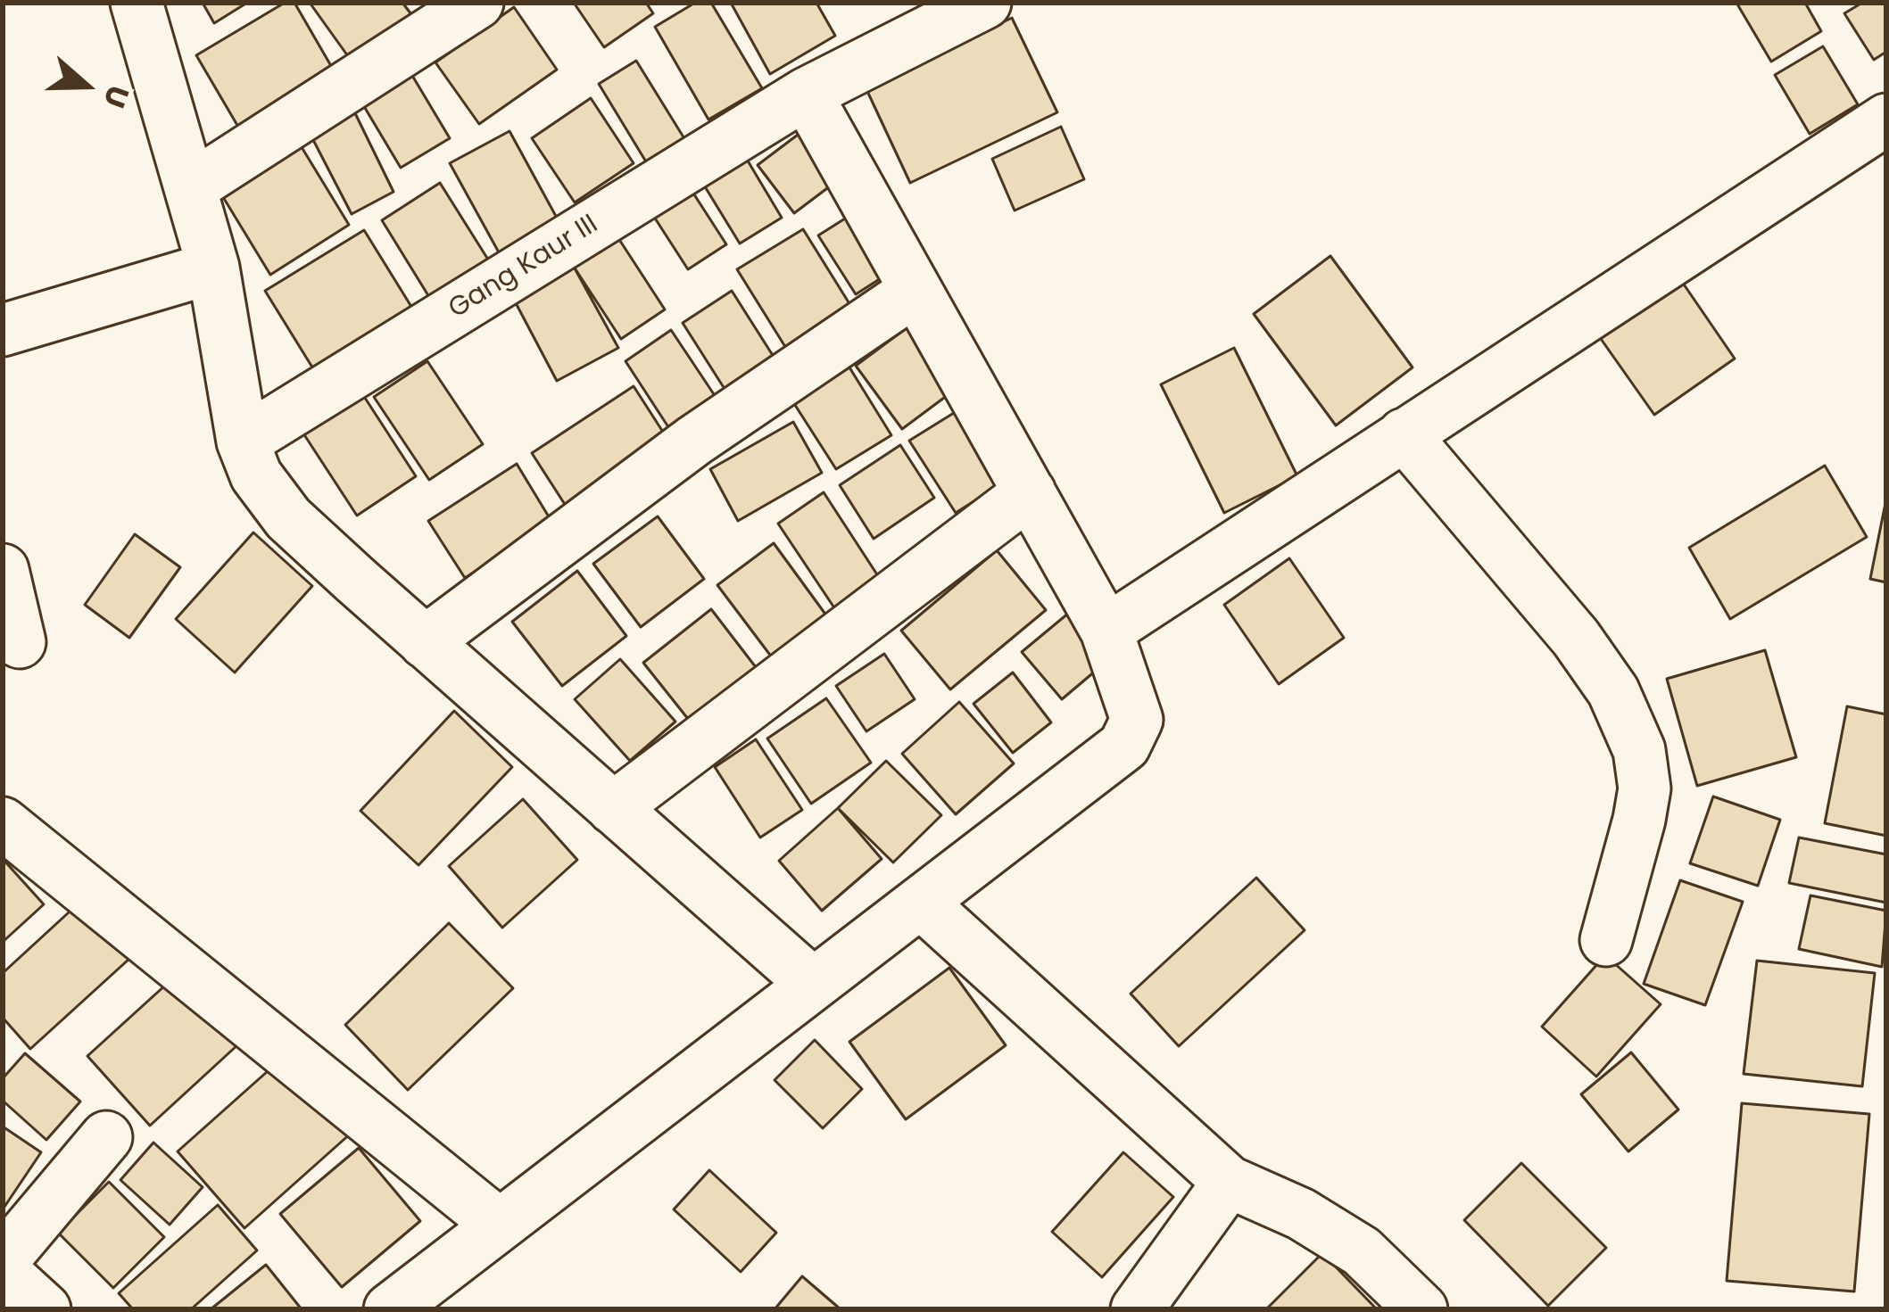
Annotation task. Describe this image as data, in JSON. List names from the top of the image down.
{
  "streets": {
    "street": ["Gang Kaur III"]
  },
  "north": "right"
}
